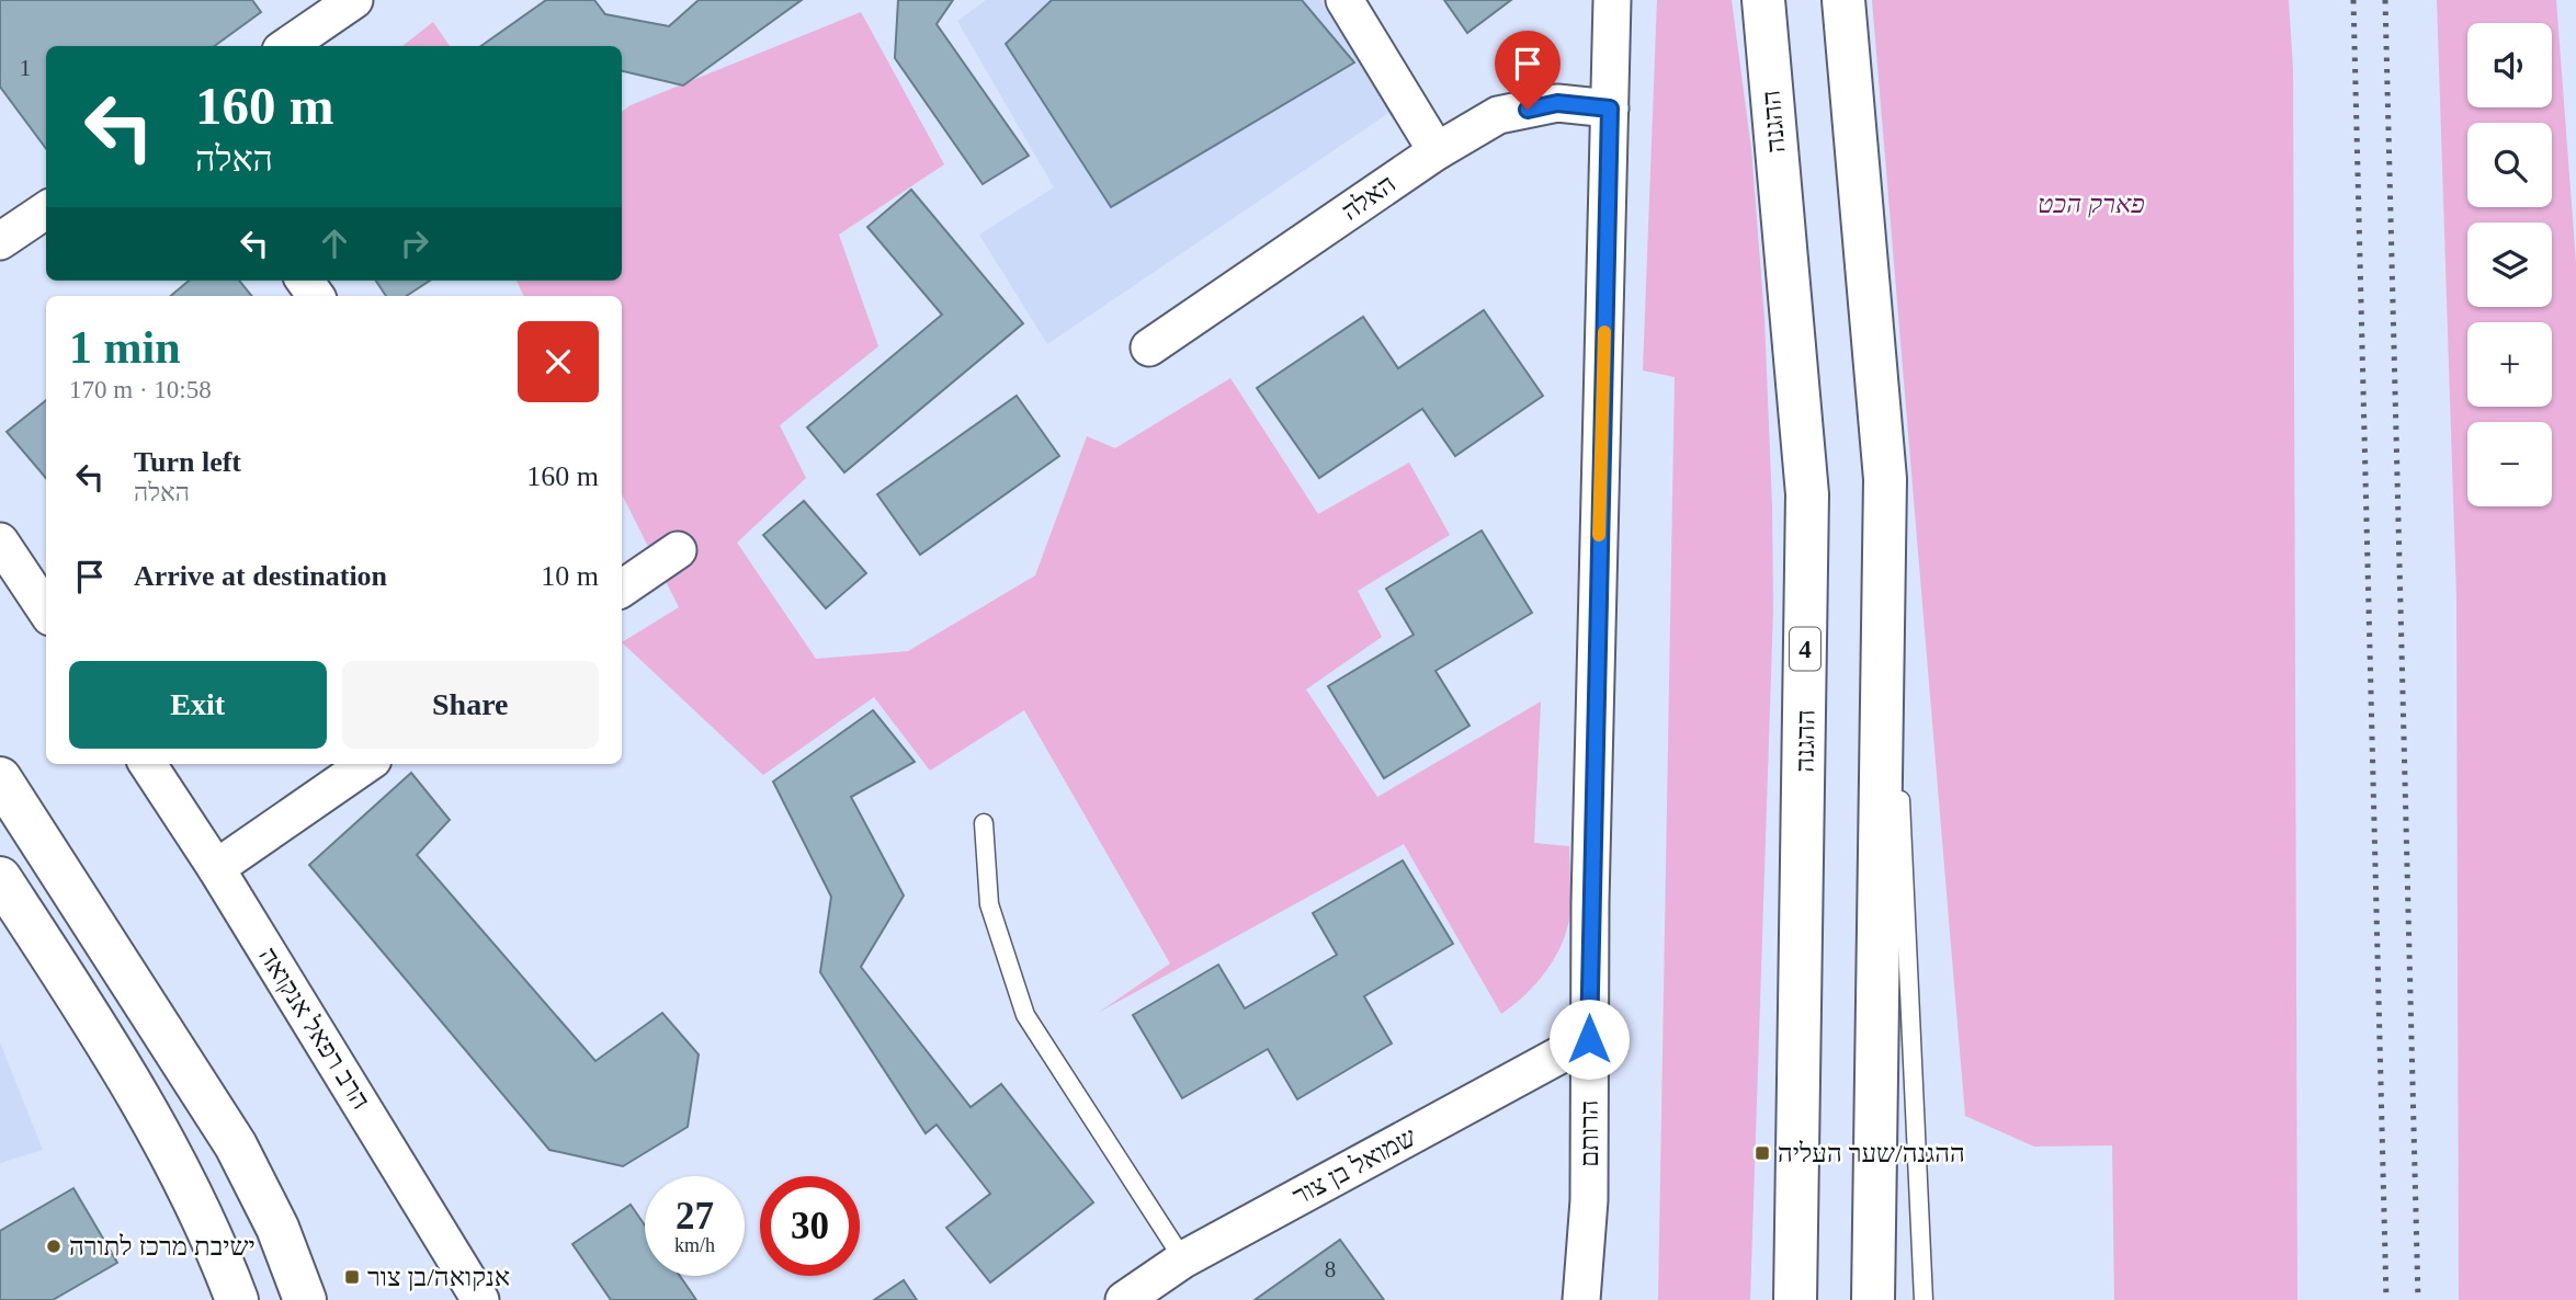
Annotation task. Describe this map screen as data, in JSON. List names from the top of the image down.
{
  "streets": {
    "main road": ["ההגנה", "4"],
    "street": [
      "האלה",
      "הרב רפאל אנקואה",
      "הרותם",
      "שמואל בן צור"
    ]
  },
  "crossings": [
    ["האלה", "הרותם"],
    ["הרותם", "שמואל בן צור"]
  ],
  "parks": ["פארק הכט"],
  "places": {
    "transit": ["ההגנה/שער העליה", "אנקואה/בן צור"],
    "other": ["ישיבת מרכז לתורה"]
  },
  "house_numbers": ["1", "8"],
  "page": {
    "map_buttons": ["+", "−"],
    "turn": ["160 m", "האלה"],
    "heading": ["1 min", "170 m · 10:58"],
    "list": [
      {
        "name": "Turn left",
        "note": "האלה",
        "value": "160 m"
      },
      {
        "name": "Arrive at destination",
        "value": "10 m"
      }
    ],
    "buttons": ["Exit", "Share"],
    "speed": "27 km/h",
    "limit": "30"
  }
}
